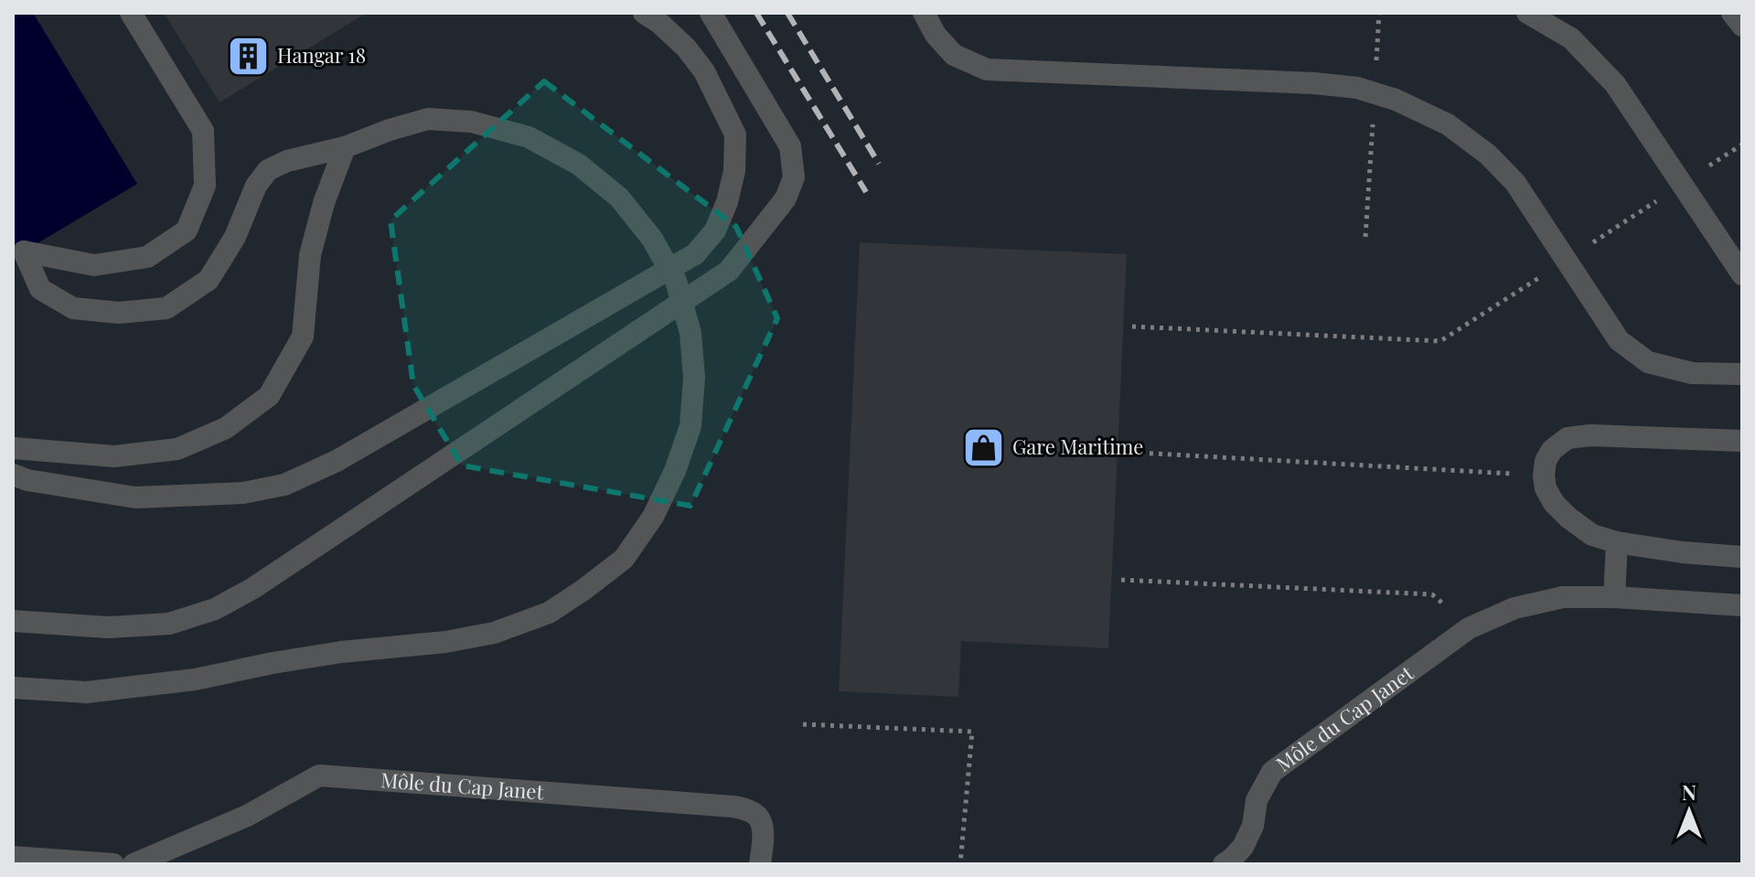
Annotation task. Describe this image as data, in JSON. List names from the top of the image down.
{
  "streets": {
    "lane": ["Môle du Cap Janet"]
  },
  "places": {
    "building": ["Hangar 18"],
    "shop": ["Gare Maritime"]
  },
  "north": "top"
}
